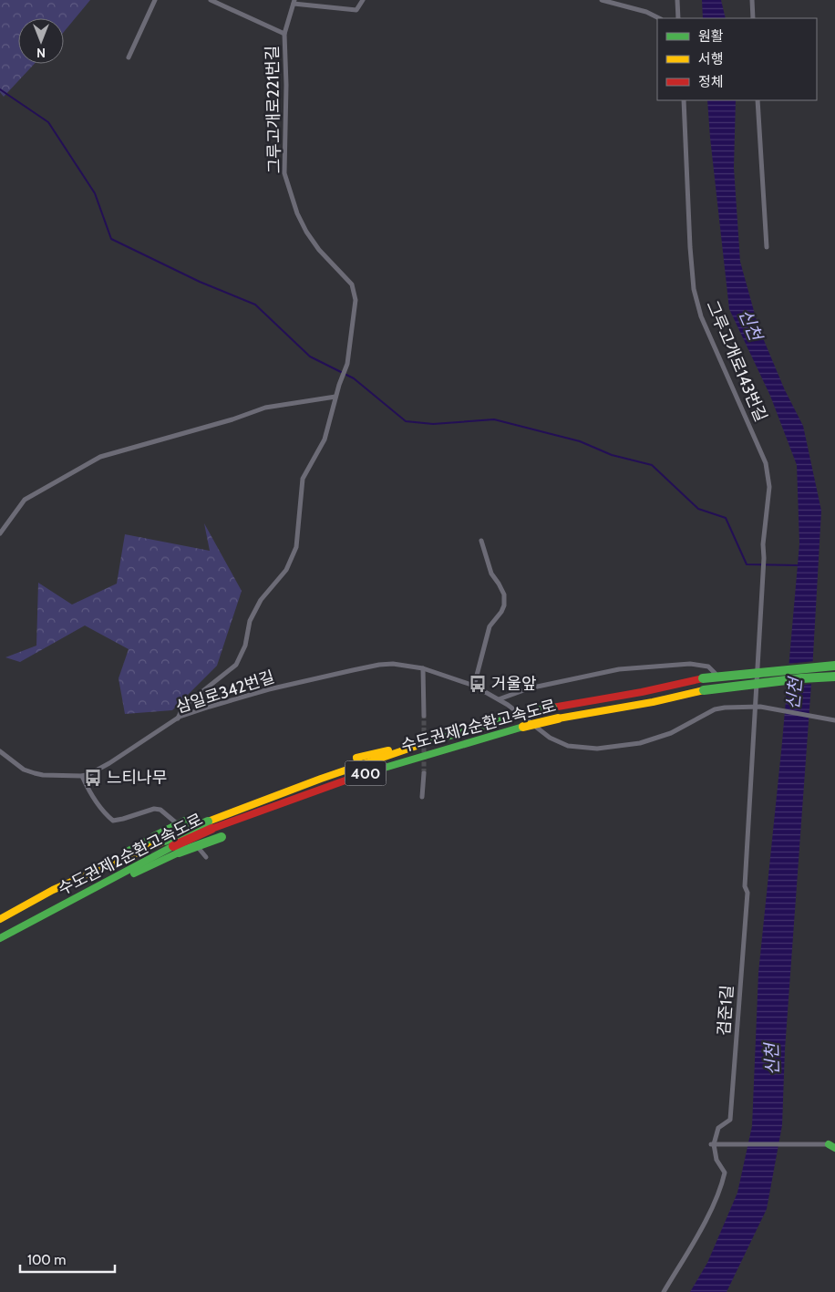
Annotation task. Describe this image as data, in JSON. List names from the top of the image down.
{
  "streets": {
    "highway": ["수도권제2순환고속도로", "400"],
    "street": [
      "그루고개로221번길",
      "그루고개로143번길",
      "삼일로342번길",
      "검준1길"
    ]
  },
  "crossings": [
    ["그루고개로221번길", "삼일로342번길"],
    ["그루고개로143번길", "삼일로342번길"],
    ["그루고개로143번길", "검준1길"],
    ["삼일로342번길", "검준1길"]
  ],
  "water": ["신천"],
  "places": {
    "bus stop": ["거울앞", "느티나무"]
  },
  "legend": ["원활", "서행", "정체"],
  "scale_bar": "100 m",
  "north": "bottom"
}
